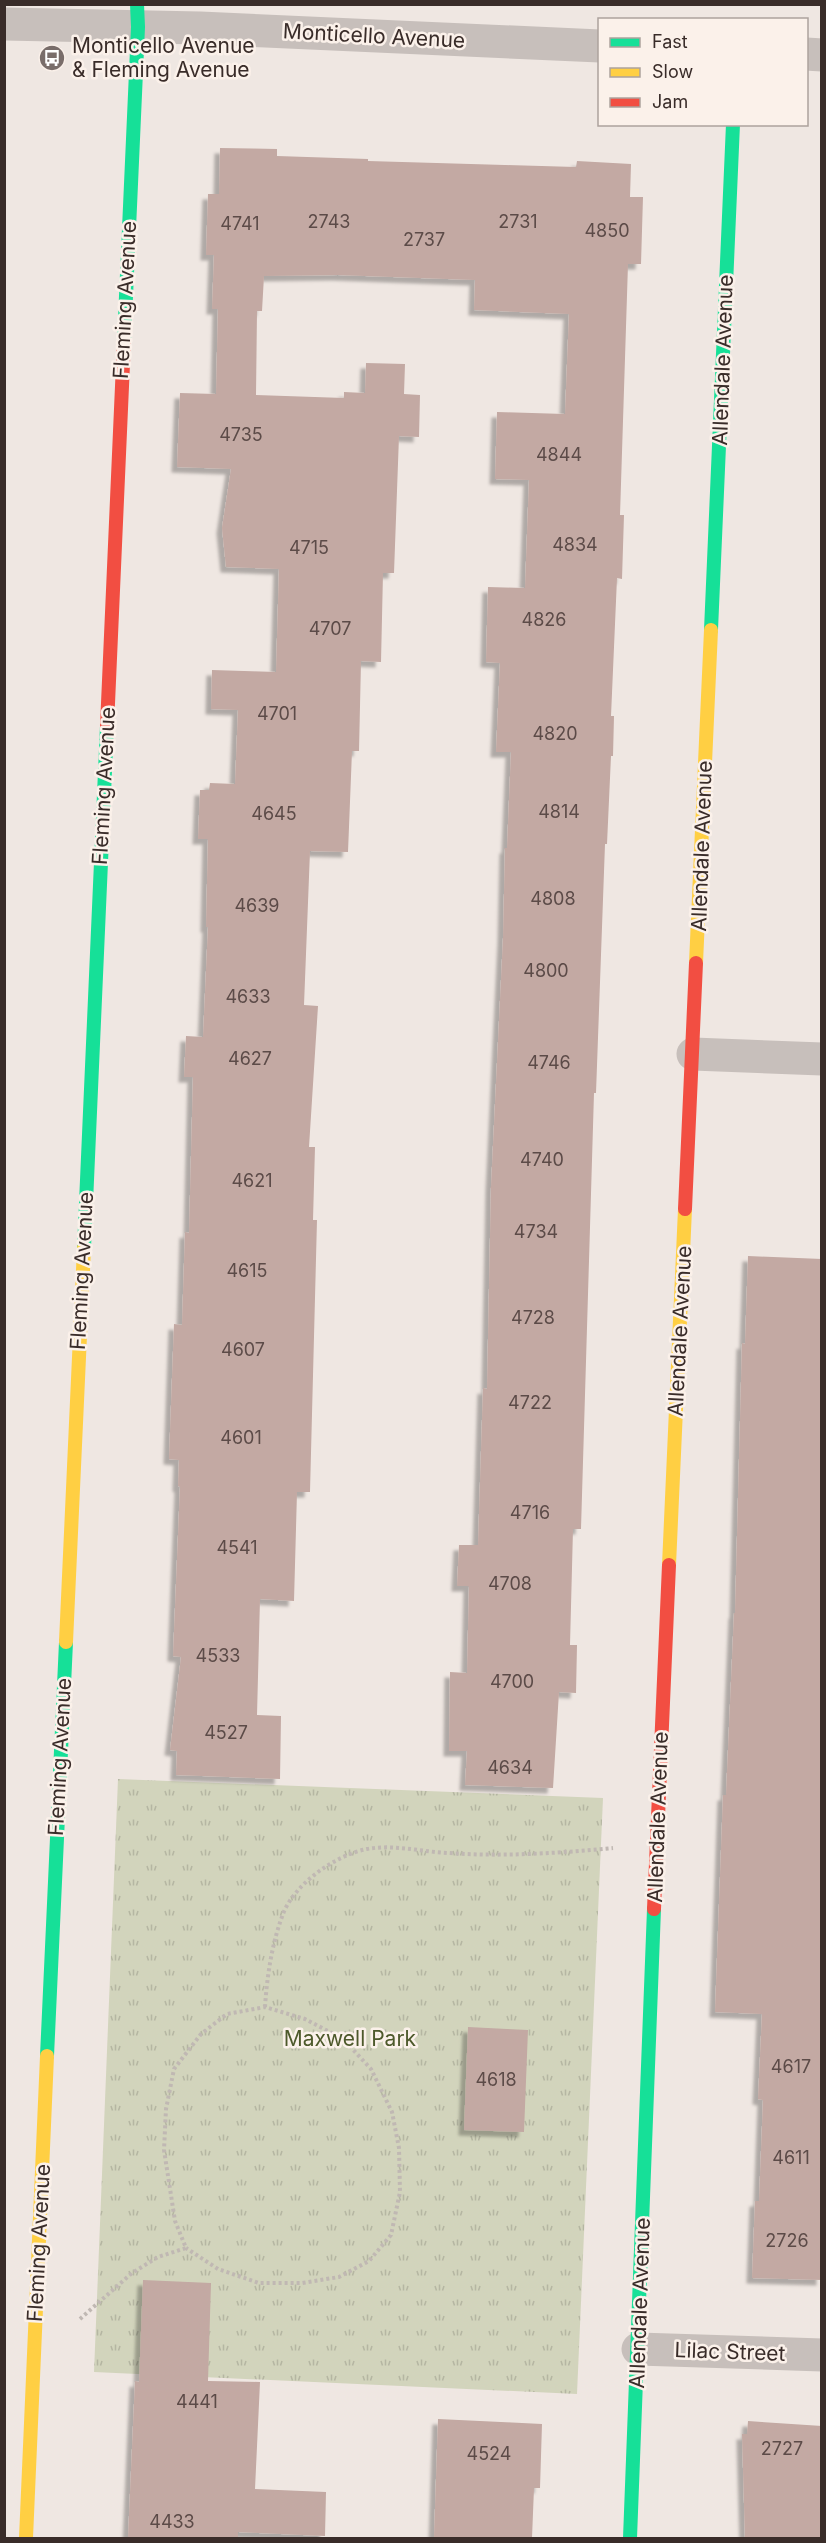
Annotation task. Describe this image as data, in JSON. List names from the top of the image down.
{
  "streets": {
    "street": [
      "Monticello Avenue",
      "Fleming Avenue",
      "Allendale Avenue",
      "Lilac Street"
    ]
  },
  "crossings": [
    ["Monticello Avenue", "Fleming Avenue"],
    ["Allendale Avenue", "Lilac Street"]
  ],
  "parks": ["Maxwell Park"],
  "places": {
    "bus stop": ["Monticello Avenue & Fleming Avenue"]
  },
  "house_numbers": [
    "2743",
    "2731",
    "4741",
    "4850",
    "2737",
    "4735",
    "4844",
    "4834",
    "4715",
    "4826",
    "4707",
    "4701",
    "4820",
    "4814",
    "4645",
    "4808",
    "4639",
    "4800",
    "4633",
    "4627",
    "4746",
    "4740",
    "4621",
    "4734",
    "4615",
    "4728",
    "4607",
    "4722",
    "4601",
    "4716",
    "4541",
    "4708",
    "4533",
    "4700",
    "4527",
    "4634",
    "4617",
    "4618",
    "4611",
    "2726",
    "4441",
    "2727",
    "4524",
    "4433"
  ],
  "legend": ["Fast", "Slow", "Jam"]
}
